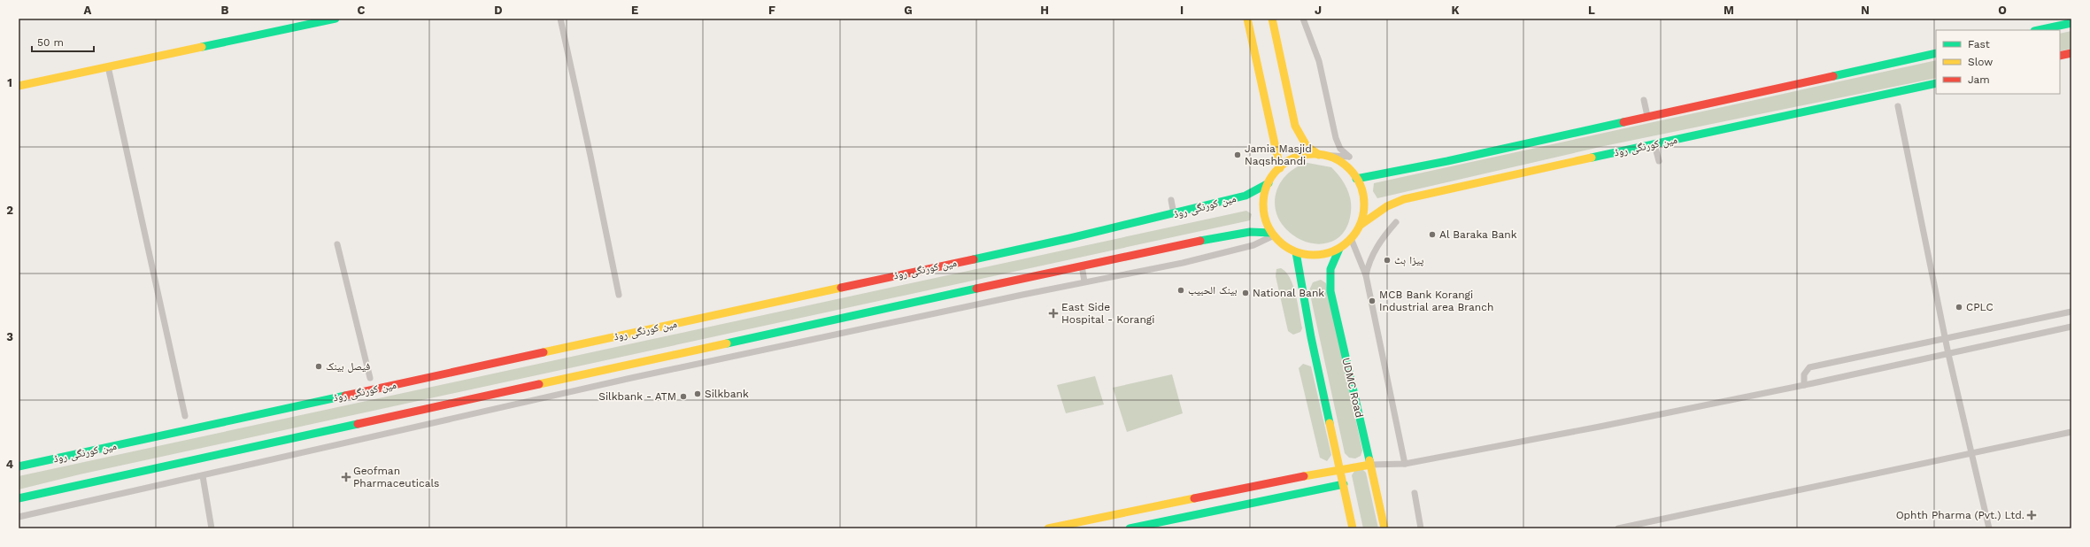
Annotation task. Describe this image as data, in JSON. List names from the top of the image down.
{
  "streets": {
    "main road": ["مین کورنگی روڈ", "UDMC Road"]
  },
  "crossings": [
    ["مین کورنگی روڈ", "UDMC Road"]
  ],
  "places": {
    "other": [
      "Jamia Masjid Naqshbandi",
      "Al Baraka Bank",
      "پیزا ہٹ",
      "بينک الحبيب",
      "National Bank",
      "MCB Bank Korangi Industrial area Branch",
      "CPLC",
      "فیصل بینک",
      "Silkbank",
      "Silkbank - ATM"
    ],
    "health": ["East Side Hospital - Korangi", "Geofman Pharmaceuticals", "Ophth Pharma (Pvt.) Ltd."]
  },
  "legend": ["Fast", "Slow", "Jam"],
  "scale_bar": "50 m",
  "grid": {
    "columns": [
      "A",
      "B",
      "C",
      "D",
      "E",
      "F",
      "G",
      "H",
      "I",
      "J",
      "K",
      "L",
      "M",
      "N",
      "O"
    ],
    "rows": [
      "1",
      "2",
      "3",
      "4"
    ]
  }
}
